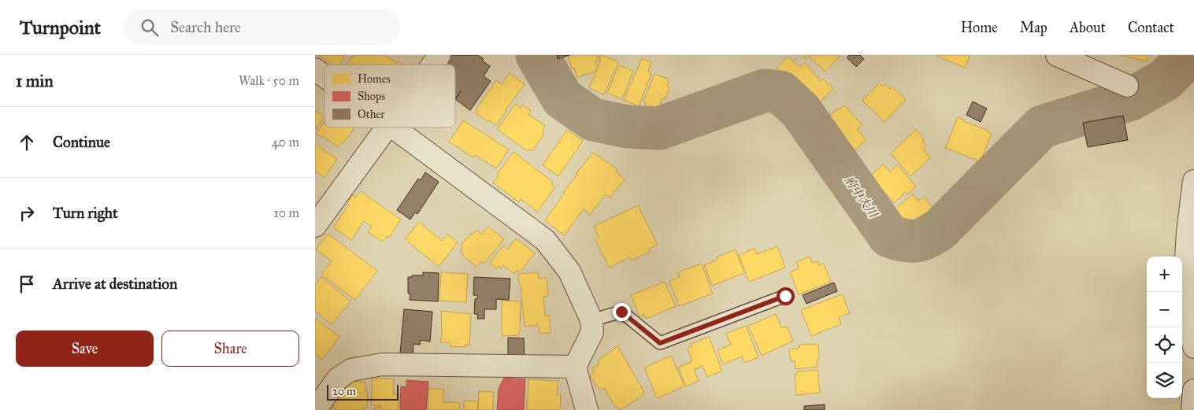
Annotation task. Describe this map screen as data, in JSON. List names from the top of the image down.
{
  "water": ["府中大川"],
  "legend": ["Homes", "Shops", "Other"],
  "scale_bar": "20 m",
  "page": {
    "header": "Turnpoint",
    "search": "Search here",
    "nav": [
      "Home",
      "Map",
      "About",
      "Contact"
    ],
    "heading": ["1 min", "Walk · 50 m"],
    "list": [
      ["Continue", "40 m"],
      ["Turn right", "10 m"],
      "Arrive at destination"
    ],
    "map_buttons": ["+", "−"],
    "buttons": ["Save", "Share"],
    "scale": "20 m"
  }
}
